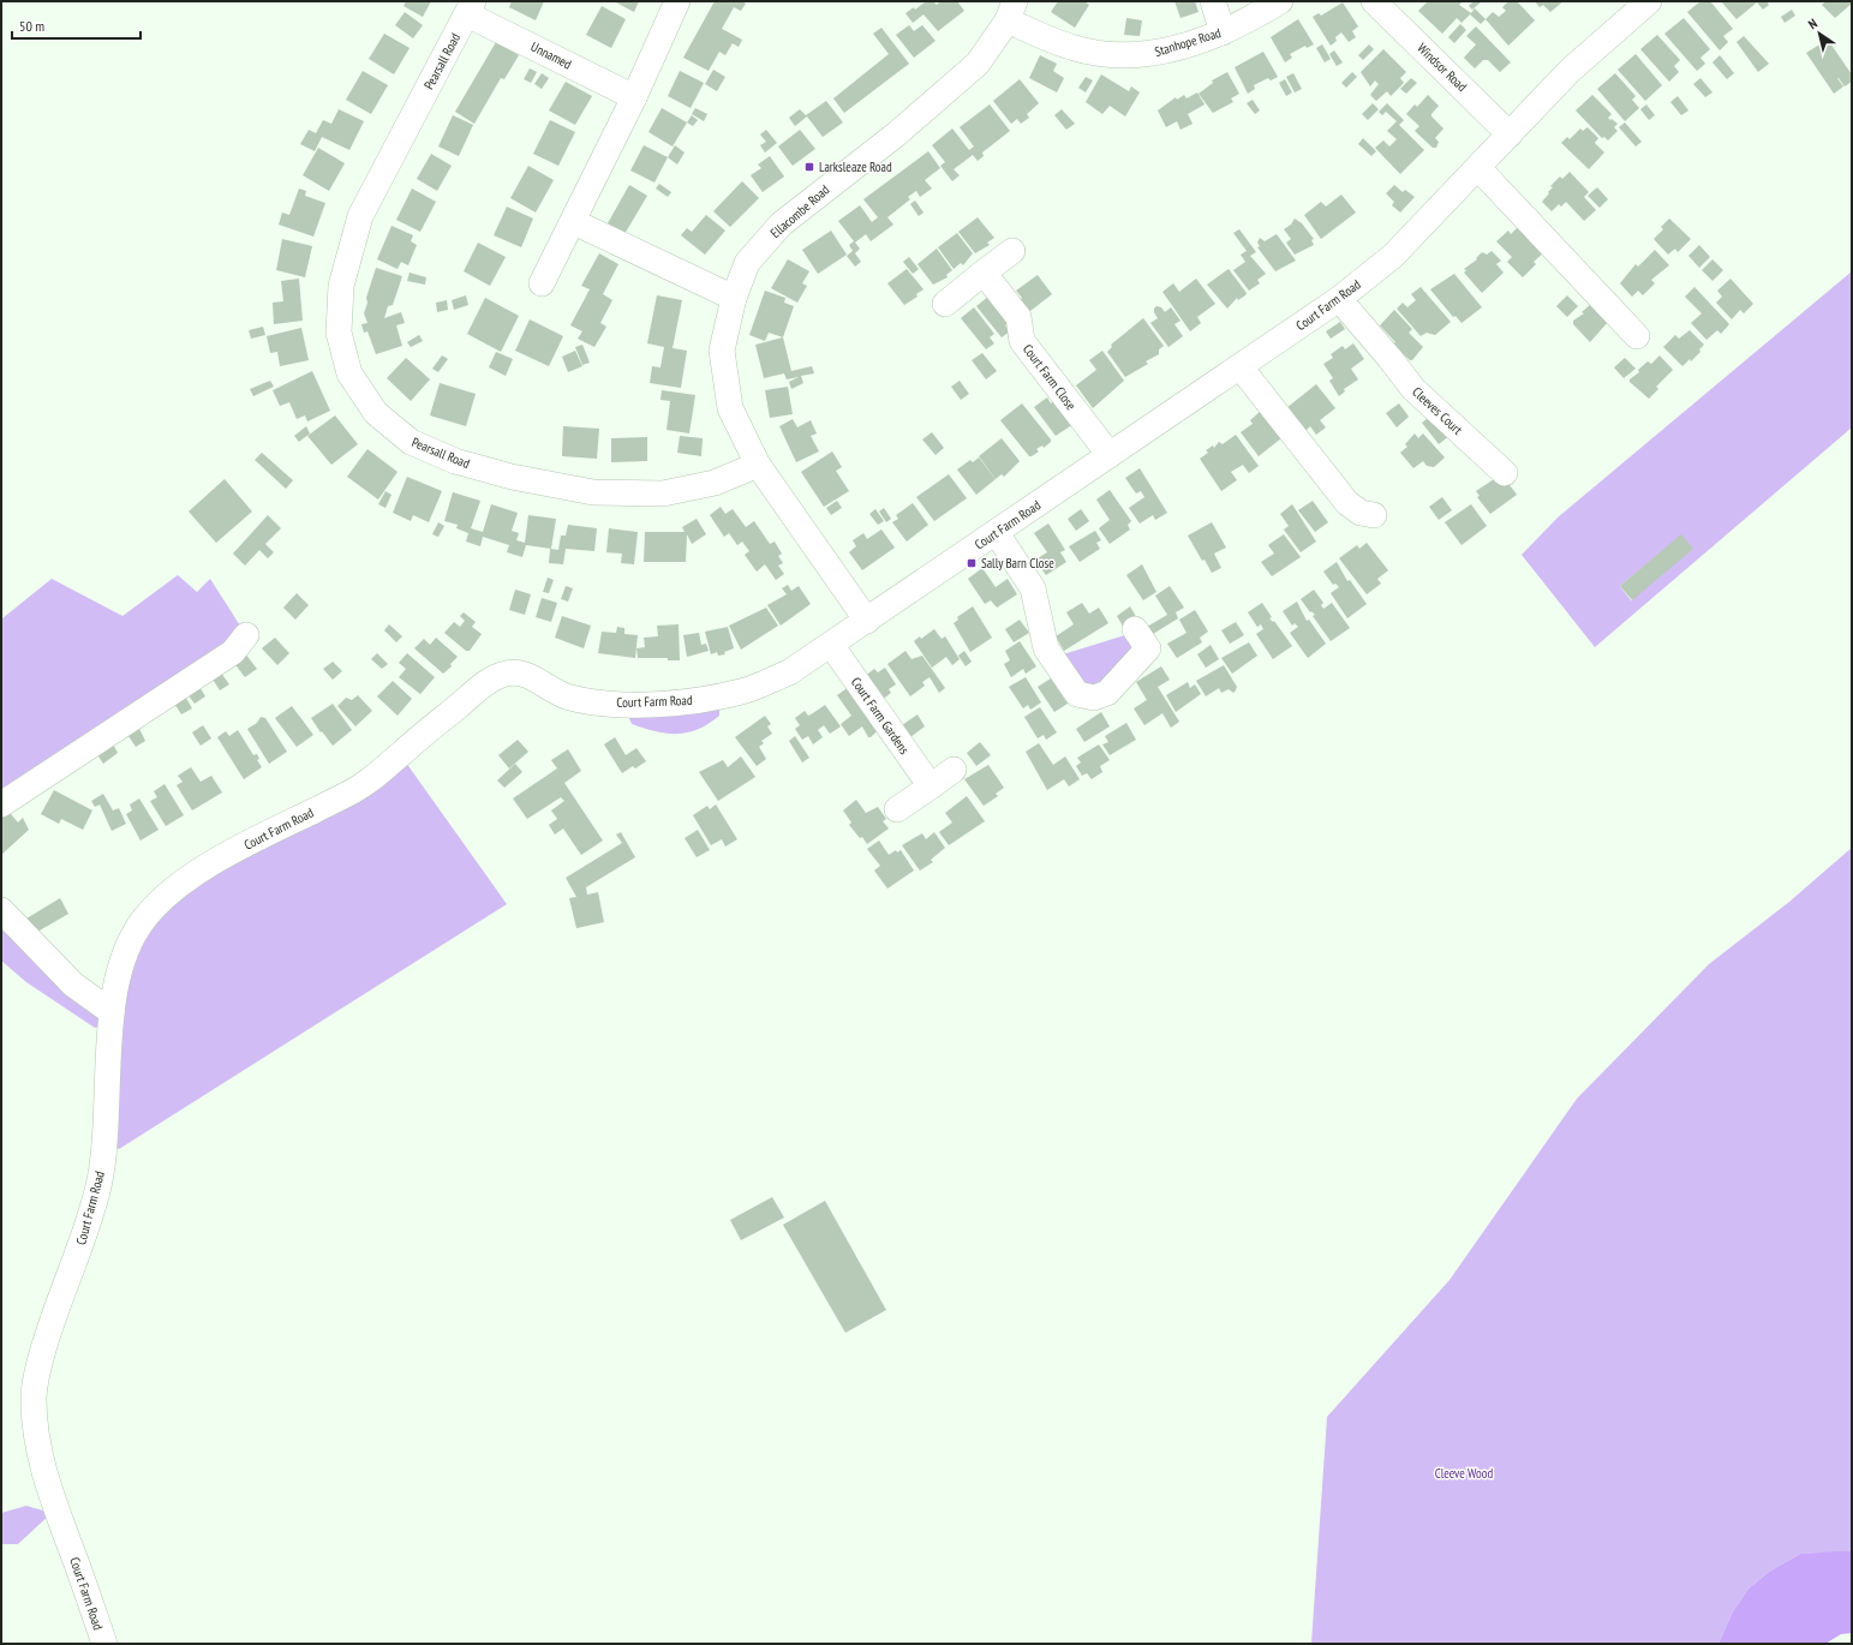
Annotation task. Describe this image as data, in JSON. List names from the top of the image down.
{
  "streets": {
    "street": [
      "Stanhope Road",
      "Unnamed",
      "Pearsall Road",
      "Windsor Road",
      "Ellacombe Road",
      "Court Farm Road",
      "Court Farm Close",
      "Cleeves Court",
      "Court Farm Gardens"
    ]
  },
  "crossings": [
    ["Stanhope Road", "Ellacombe Road"],
    ["Unnamed", "Pearsall Road"],
    ["Pearsall Road", "Ellacombe Road"],
    ["Windsor Road", "Court Farm Road"],
    ["Ellacombe Road", "Court Farm Road"],
    ["Court Farm Road", "Court Farm Close"],
    ["Court Farm Road", "Cleeves Court"],
    ["Court Farm Road", "Court Farm Gardens"]
  ],
  "parks": ["Cleeve Wood"],
  "places": {
    "transit": ["Larksleaze Road", "Sally Barn Close"]
  },
  "scale_bar": "50 m",
  "north": "top left"
}
